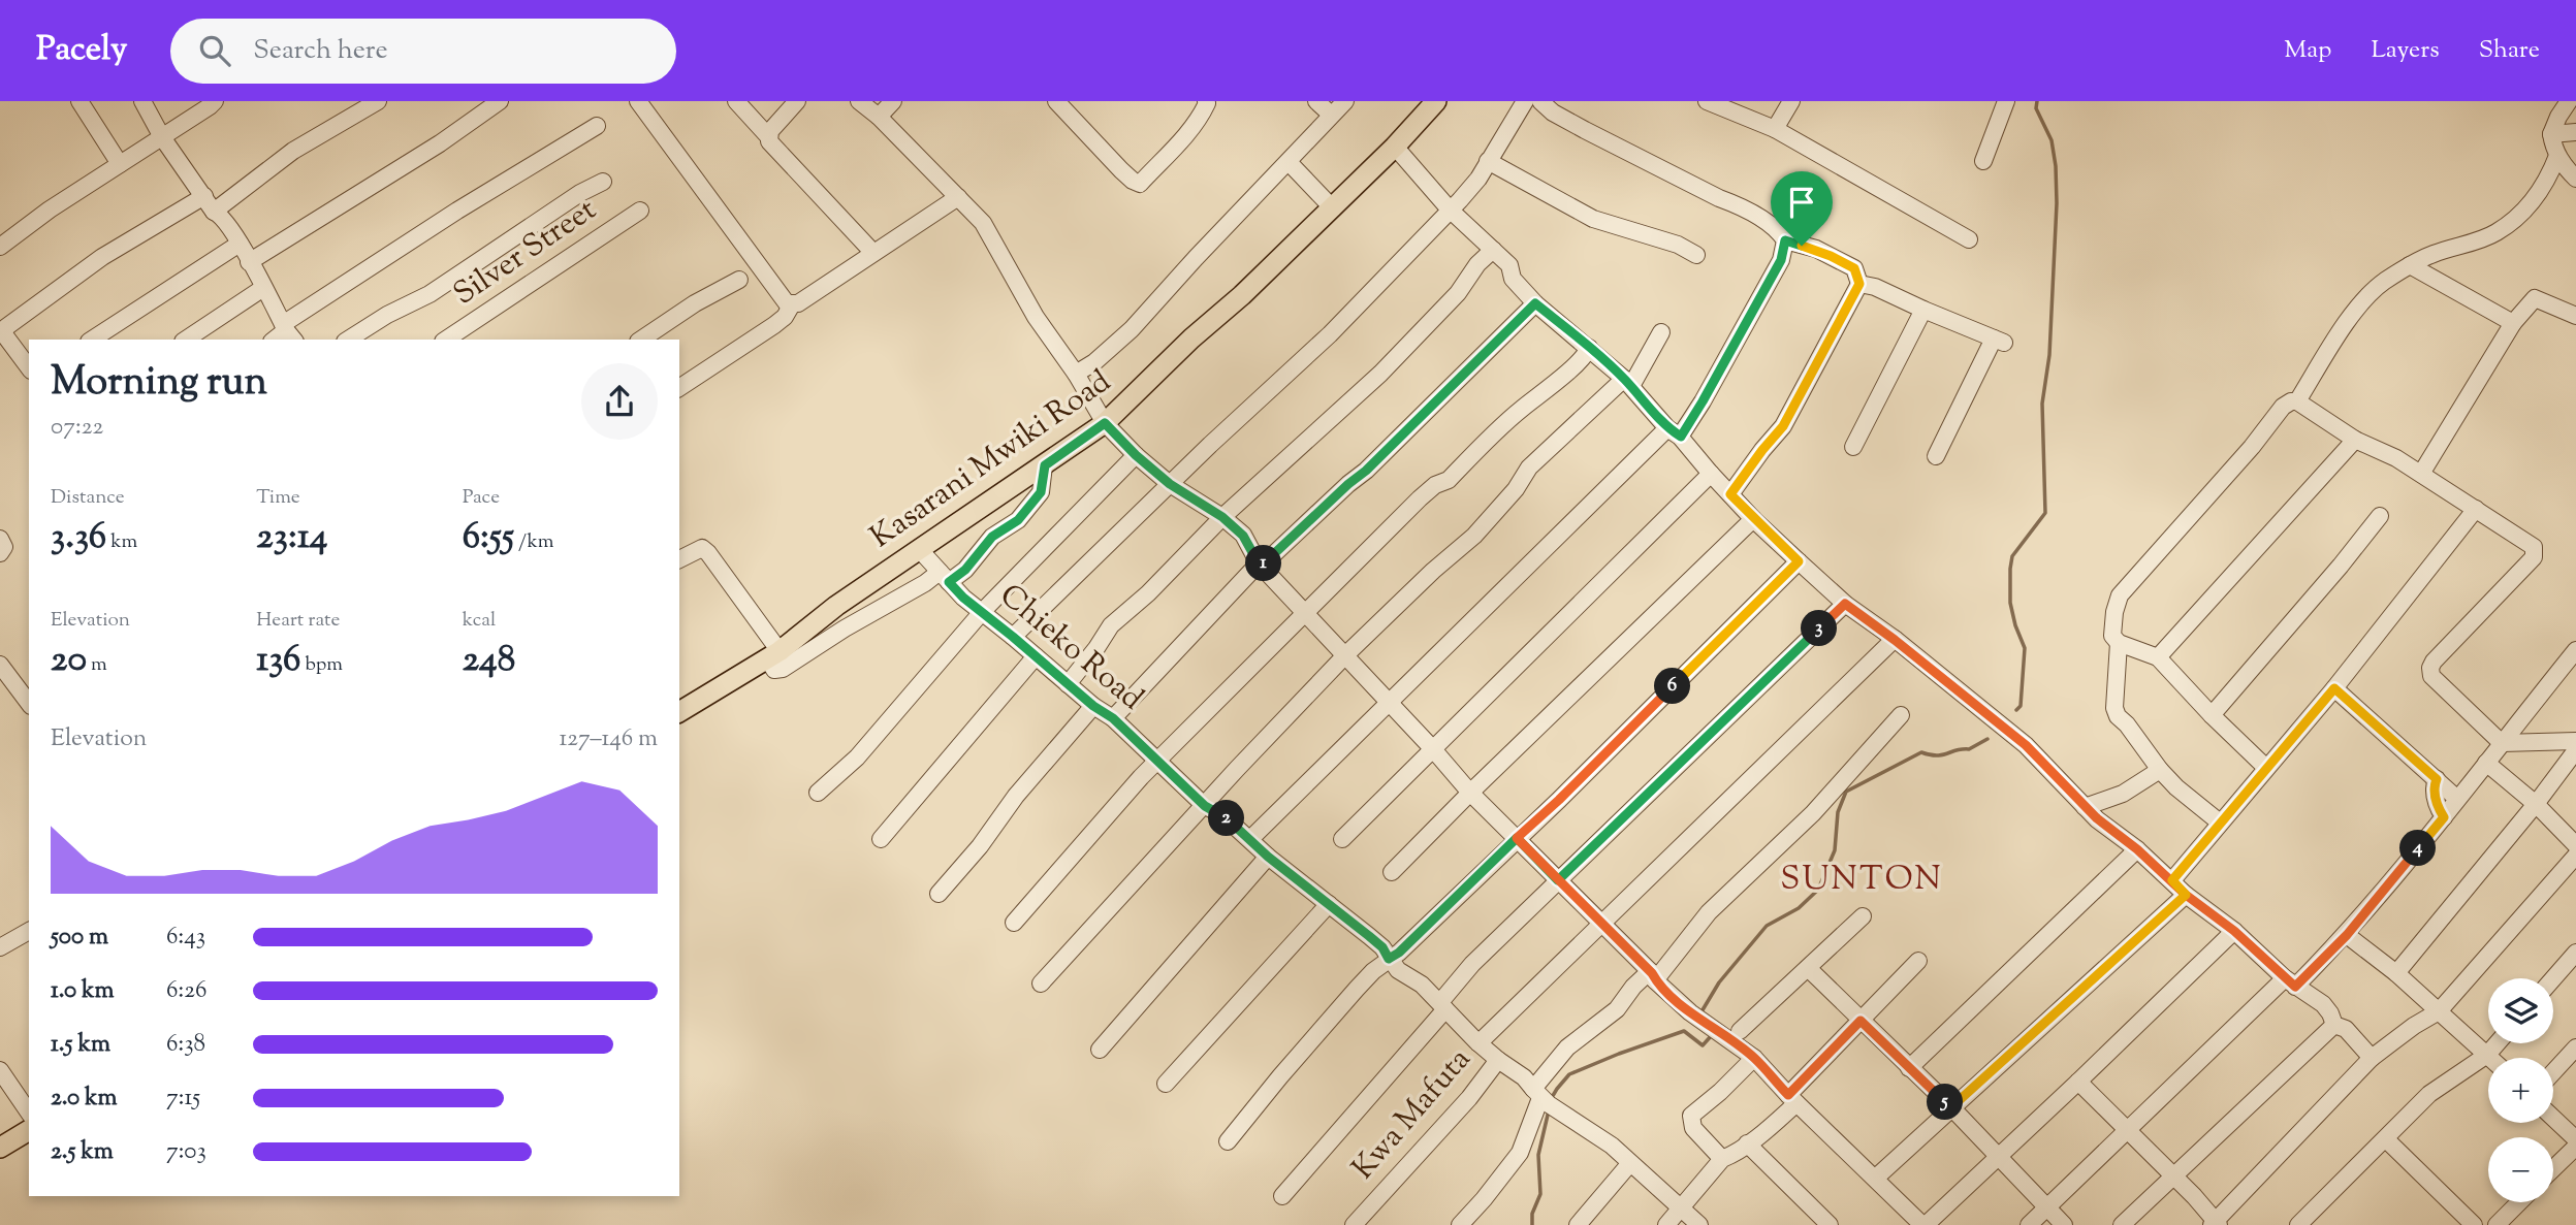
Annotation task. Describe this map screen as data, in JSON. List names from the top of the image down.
{
  "streets": {
    "main road": ["Kasarani Mwiki Road"],
    "street": ["Silver Street", "Chieko Road", "Kwa Mafuta"]
  },
  "crossings": [
    ["Kasarani Mwiki Road", "Chieko Road"],
    ["Chieko Road", "Kwa Mafuta"]
  ],
  "districts": ["SUNTON"],
  "page": {
    "header": "Pacely",
    "search": "Search here",
    "nav": ["Map", "Layers", "Share"],
    "heading": ["Morning run", "07:22"],
    "stats": [
      ["Distance", "3.36 km"],
      ["Time", "23:14"],
      ["Pace", "6:55 /km"],
      ["Elevation", "20 m"],
      ["Heart rate", "136 bpm"],
      ["kcal", "248"]
    ],
    "pins": [
      "1",
      "3",
      "6",
      "2",
      "4",
      "5"
    ],
    "chart": ["Elevation", "127–146 m"],
    "list": [
      {
        "name": "500 m",
        "note": "6:43"
      },
      {
        "name": "1.0 km",
        "note": "6:26"
      },
      {
        "name": "1.5 km",
        "note": "6:38"
      },
      {
        "name": "2.0 km",
        "note": "7:15"
      },
      {
        "name": "2.5 km",
        "note": "7:03"
      }
    ],
    "map_buttons": ["+", "−"]
  }
}
